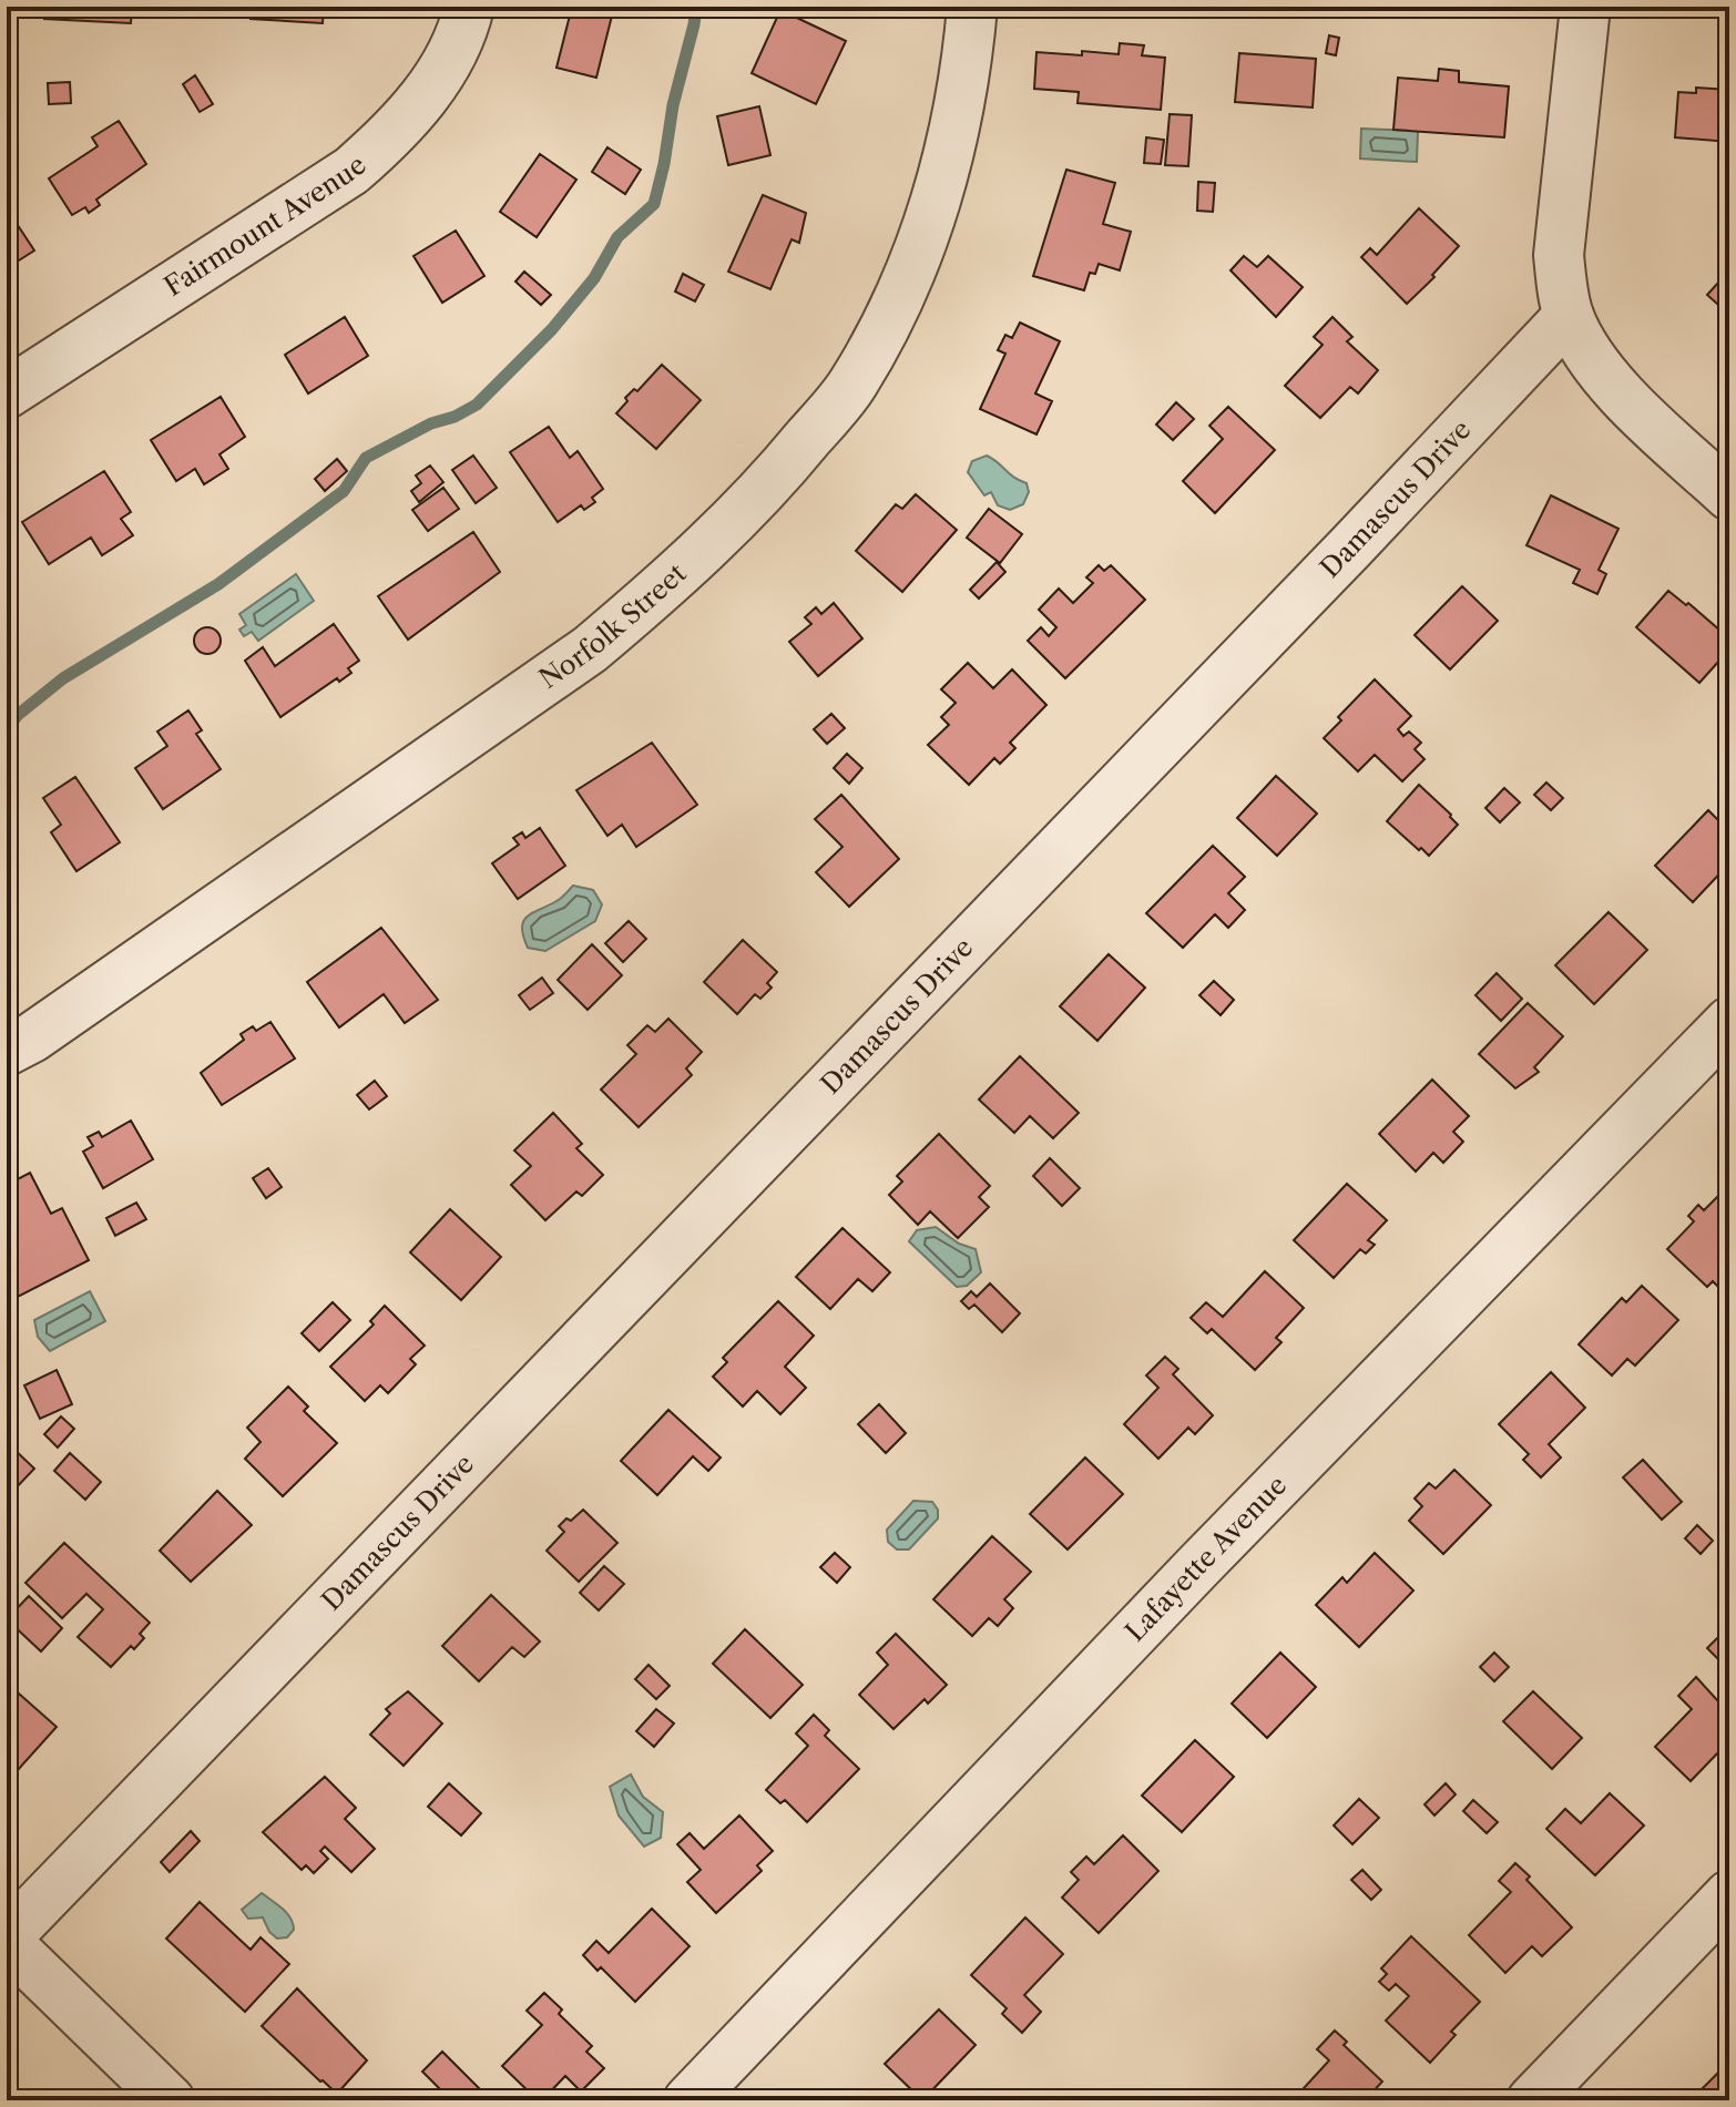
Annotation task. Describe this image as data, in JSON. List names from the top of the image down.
{
  "streets": {
    "street": [
      "Fairmount Avenue",
      "Damascus Drive",
      "Norfolk Street",
      "Lafayette Avenue"
    ]
  }
}
